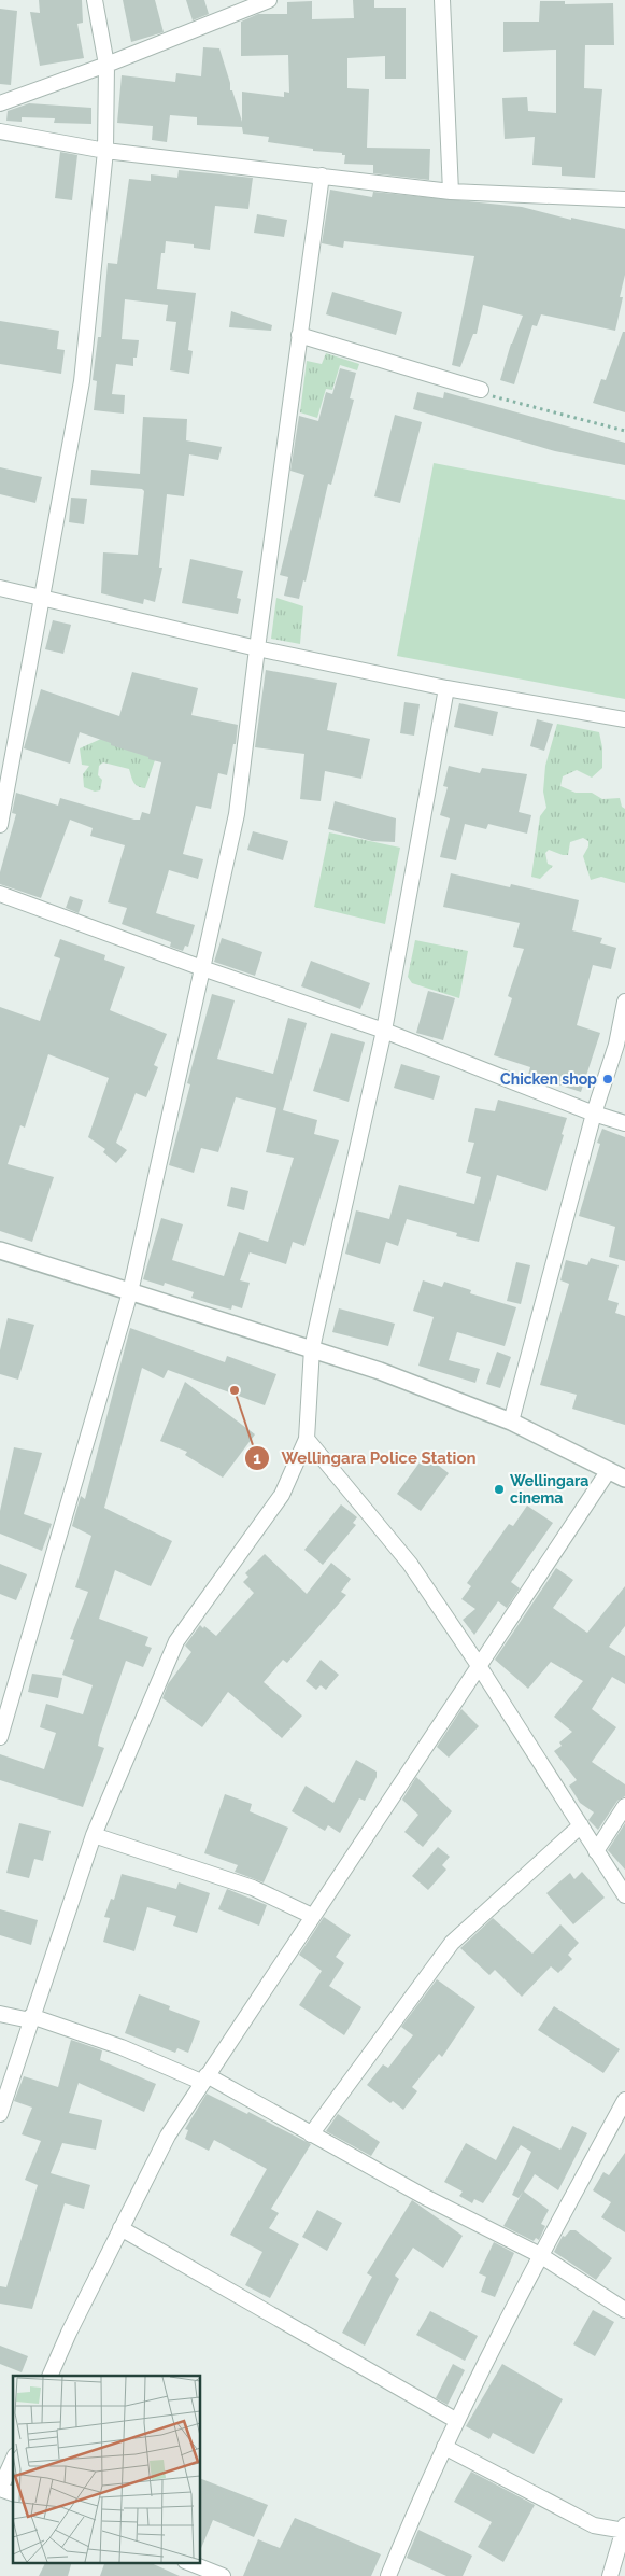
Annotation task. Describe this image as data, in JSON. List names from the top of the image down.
{
  "places": ["Chicken shop", "Wellingara Police Station", "Wellingara cinema"]
}
